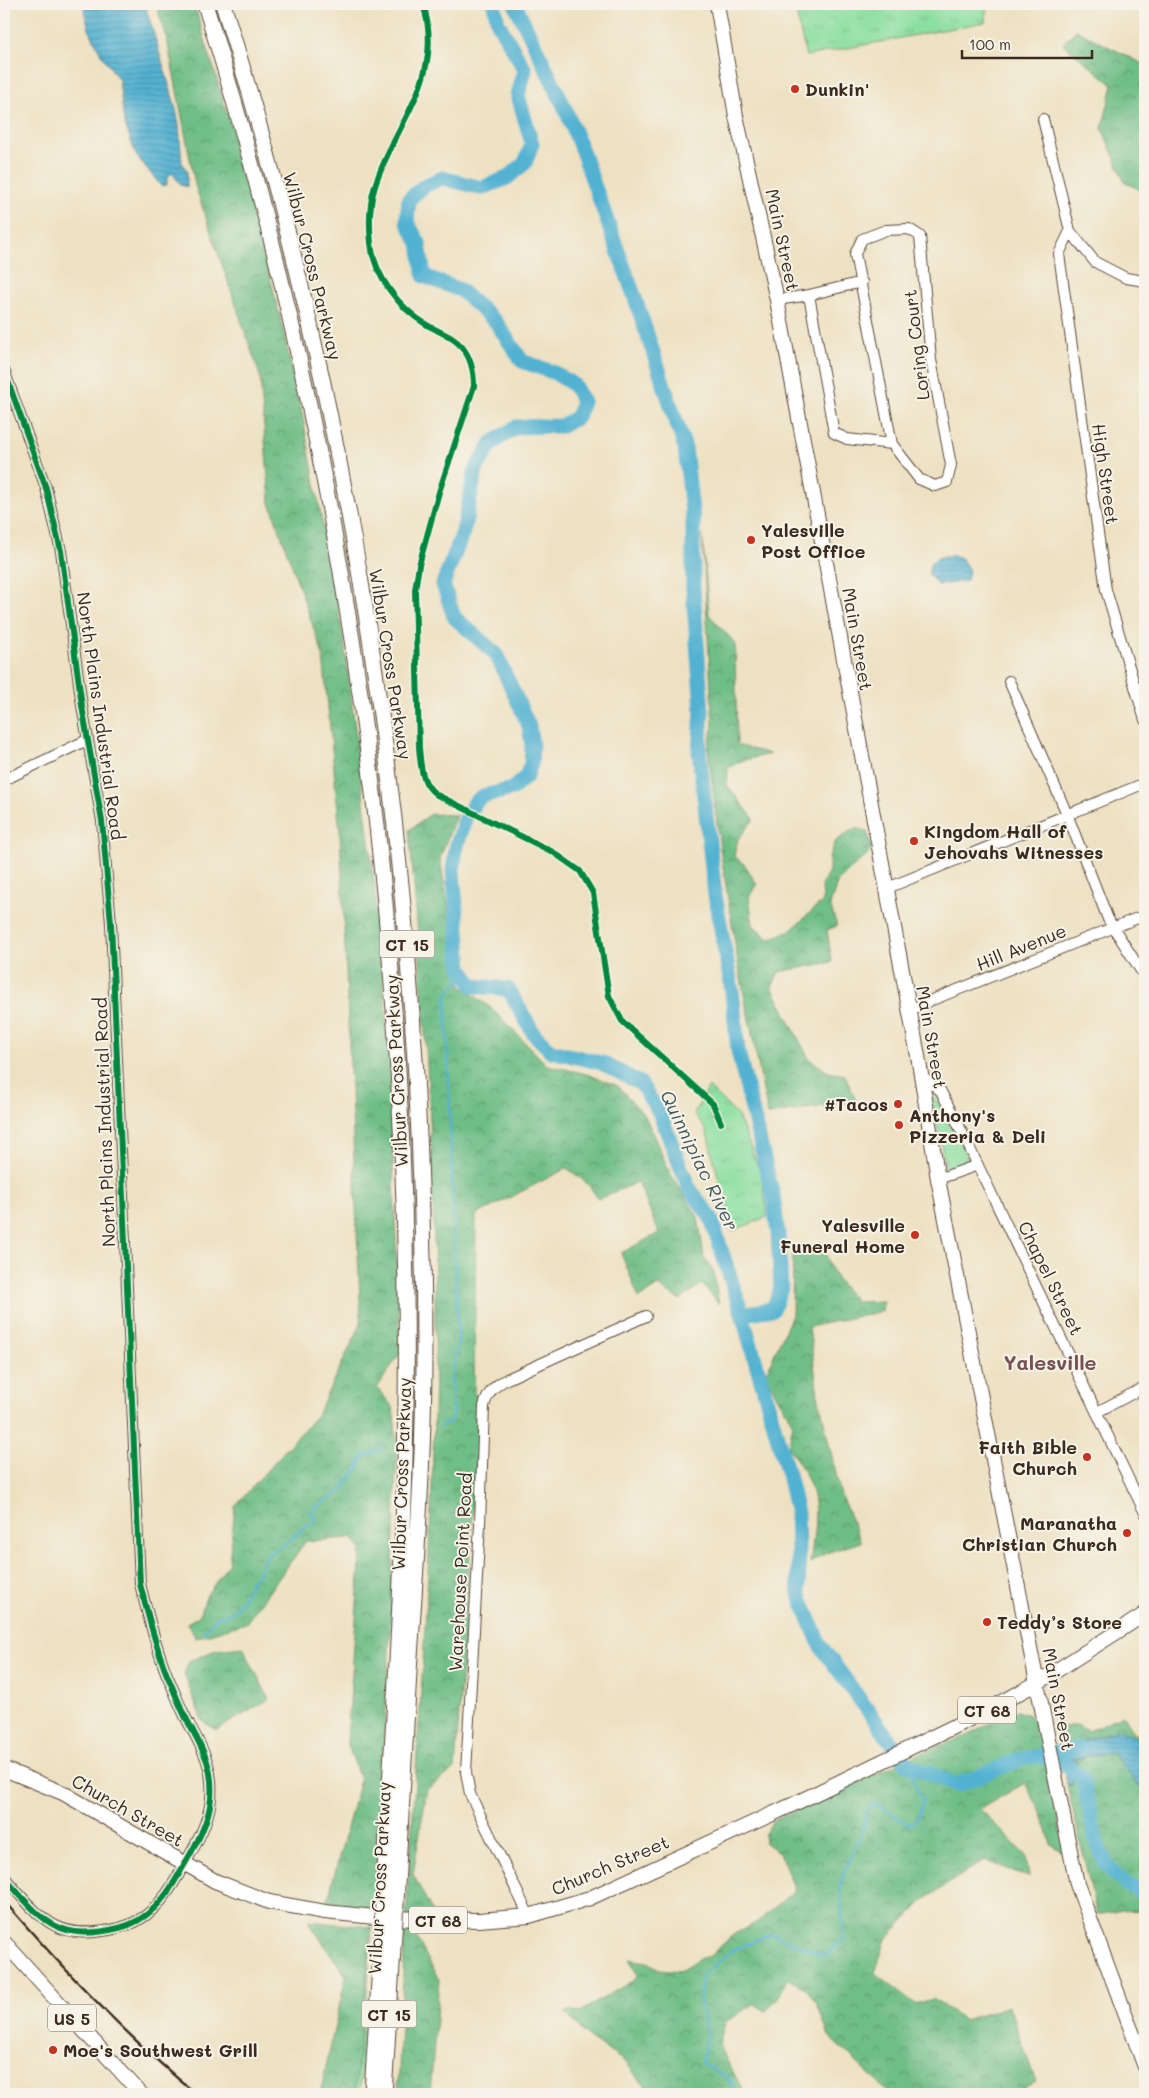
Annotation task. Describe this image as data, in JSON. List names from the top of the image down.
{
  "streets": {
    "highway": ["Wilbur Cross Parkway", "CT 15"],
    "main road": [
      "Main Street",
      "CT 68",
      "Church Street",
      "US 5"
    ],
    "street": [
      "Loring Court",
      "High Street",
      "North Plains Industrial Road",
      "Hill Avenue",
      "Chapel Street",
      "Warehouse Point Road"
    ]
  },
  "crossings": [
    ["Main Street", "Hill Avenue"],
    ["Main Street", "Chapel Street"],
    ["Main Street", "Church Street"],
    ["North Plains Industrial Road", "Church Street"],
    ["Warehouse Point Road", "Church Street"]
  ],
  "districts": ["Yalesville"],
  "water": ["Quinnipiac River"],
  "places": [
    "Dunkin'",
    "Yalesville Post Office",
    "Kingdom Hall of Jehovahs Witnesses",
    "#Tacos",
    "Anthony's Pizzeria & Deli",
    "Yalesville Funeral Home",
    "Faith Bible Church",
    "Maranatha Christian Church",
    "Teddy’s Store",
    "Moe's Southwest Grill"
  ],
  "scale_bar": "100 m"
}
